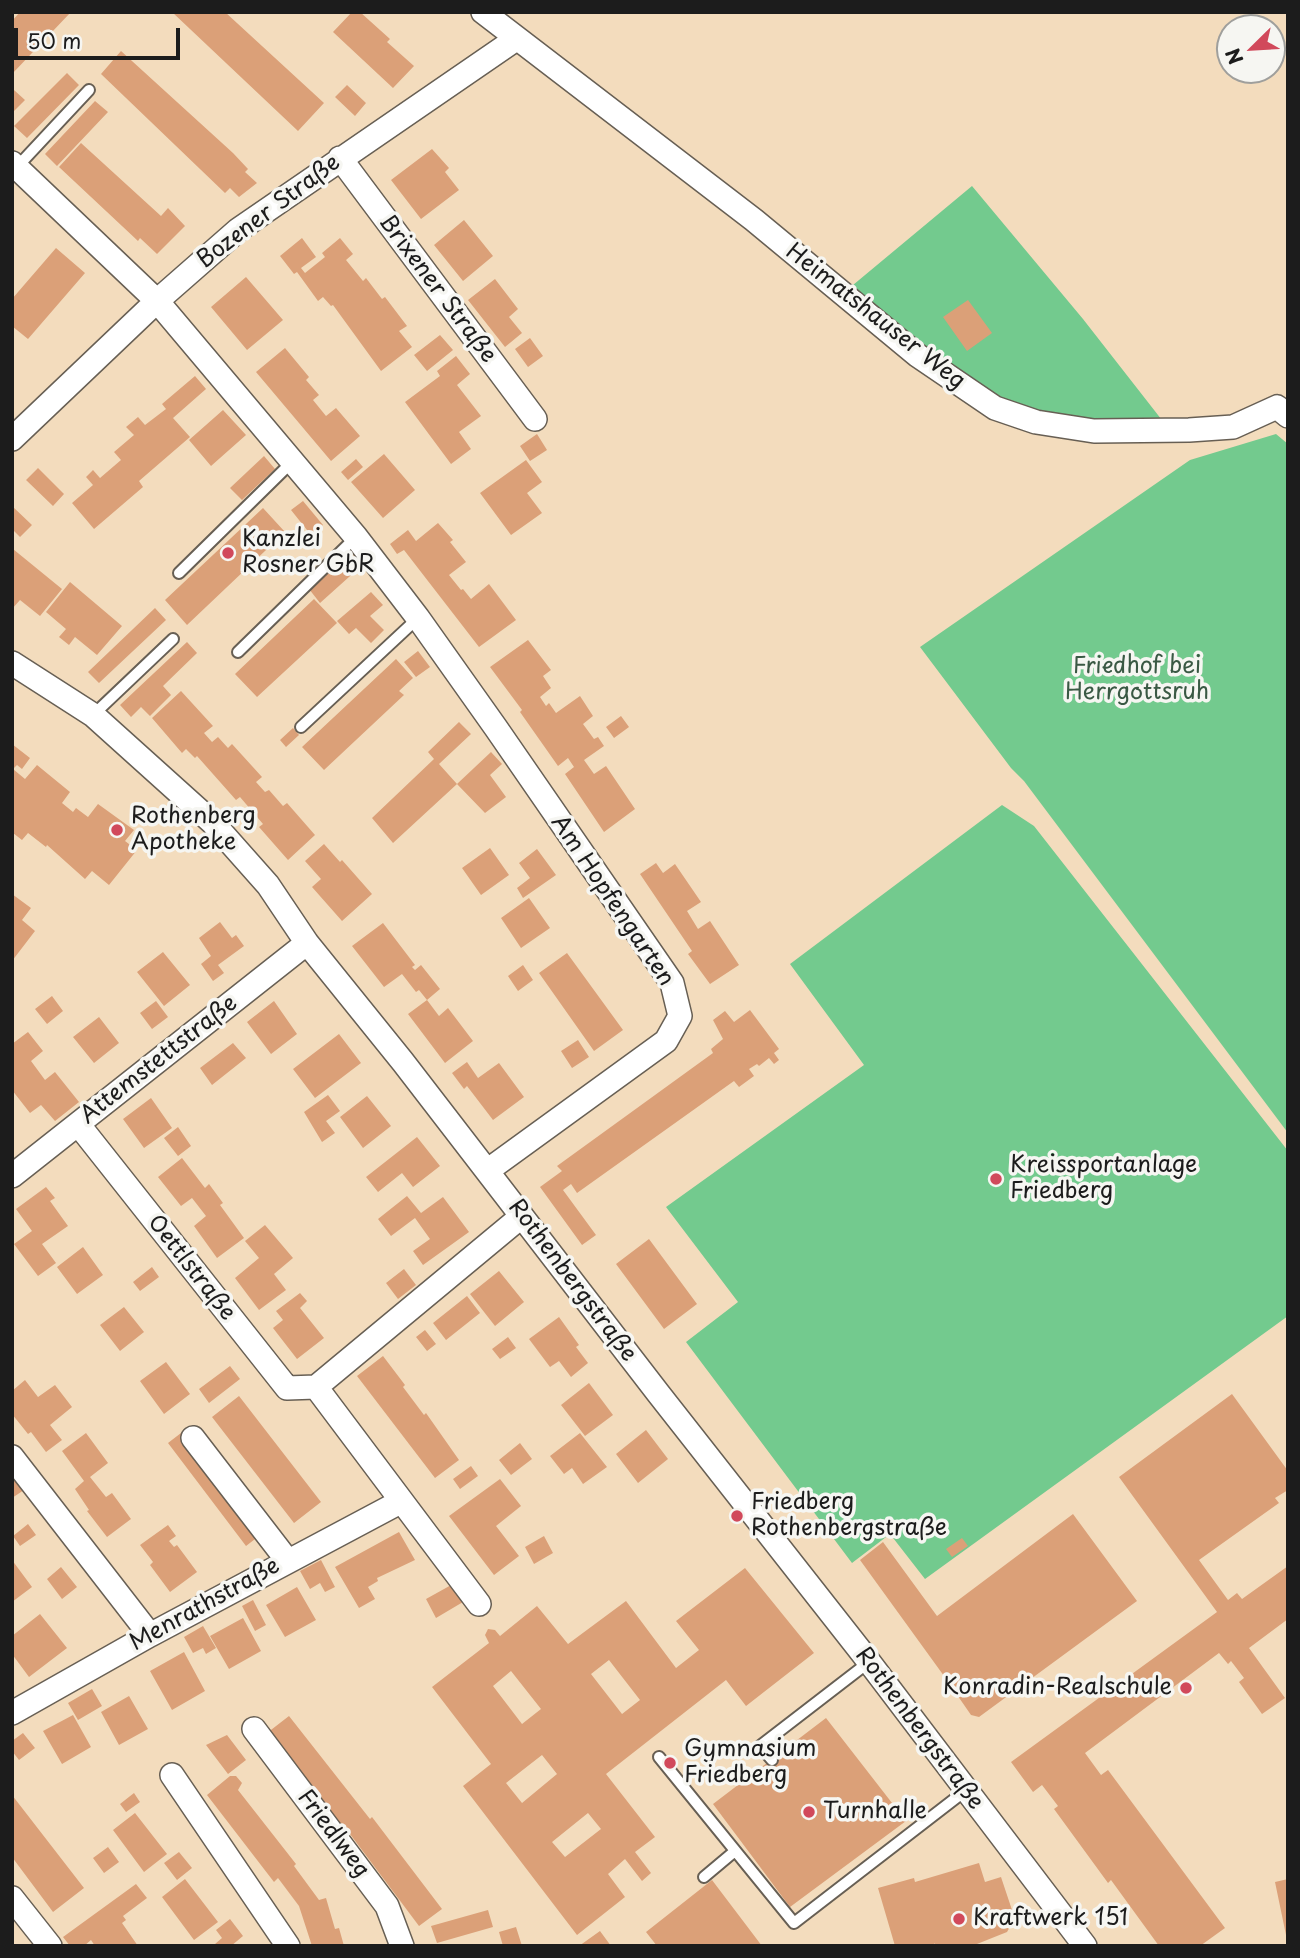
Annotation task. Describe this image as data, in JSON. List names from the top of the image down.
{
  "streets": {
    "street": [
      "Bozener Straße",
      "Brixener Straße",
      "Heimatshauser Weg",
      "Am Hopfengarten",
      "Attemstettstraße",
      "Oettlstraße",
      "Rothenbergstraße",
      "Menrathstraße",
      "Friedlweg"
    ]
  },
  "crossings": [
    ["Bozener Straße", "Brixener Straße"],
    ["Bozener Straße", "Heimatshauser Weg"],
    ["Bozener Straße", "Am Hopfengarten"],
    ["Am Hopfengarten", "Rothenbergstraße"],
    ["Attemstettstraße", "Oettlstraße"],
    ["Attemstettstraße", "Rothenbergstraße"]
  ],
  "parks": ["Friedhof bei Herrgottsruh"],
  "places": [
    "Kanzlei Rosner GbR",
    "Rothenberg Apotheke",
    "Kreissportanlage Friedberg",
    "Friedberg Rothenbergstraße",
    "Konradin-Realschule",
    "Gymnasium Friedberg",
    "Turnhalle",
    "Kraftwerk 151"
  ],
  "scale_bar": "50 m",
  "north": "bottom left"
}
